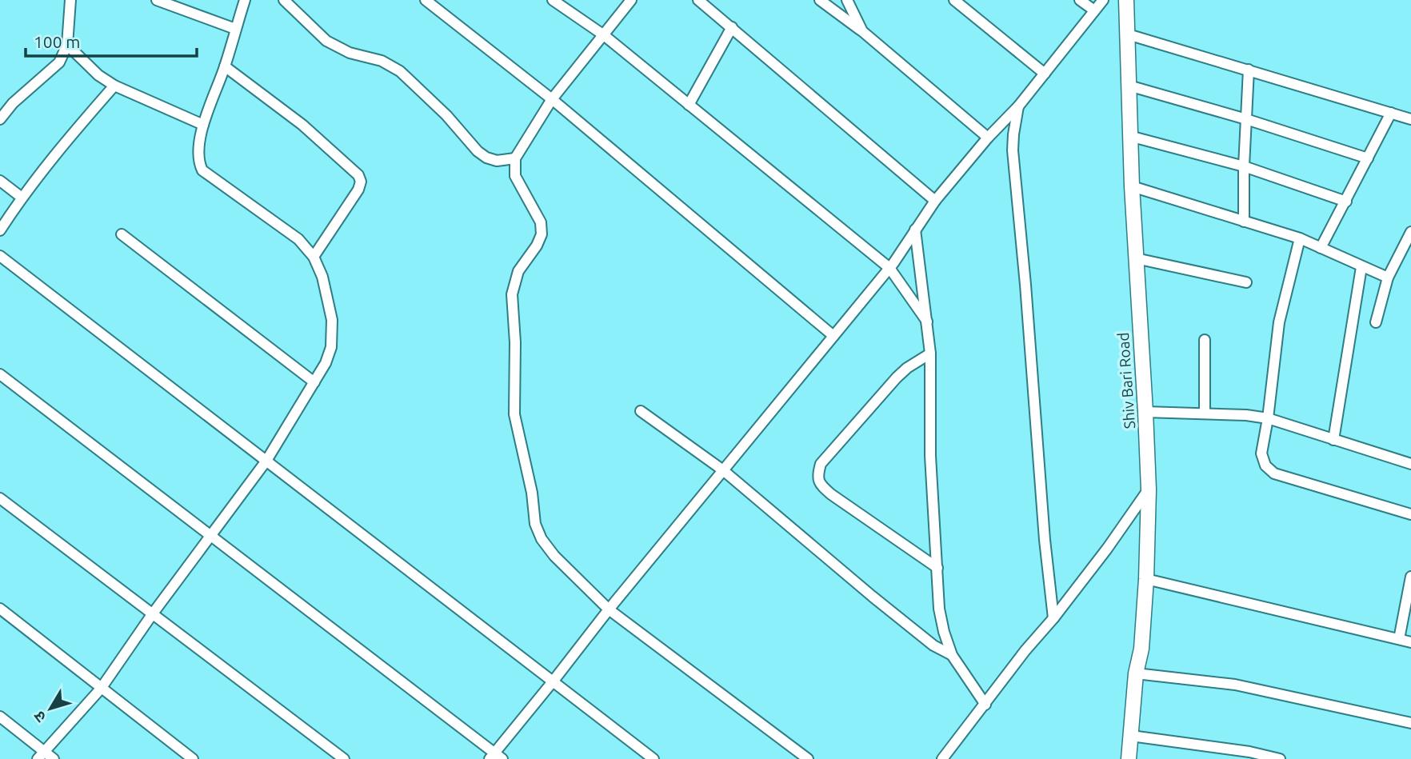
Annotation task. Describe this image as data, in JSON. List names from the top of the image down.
{
  "streets": {
    "street": ["Shiv Bari Road"]
  },
  "scale_bar": "100 m",
  "north": "bottom left"
}
